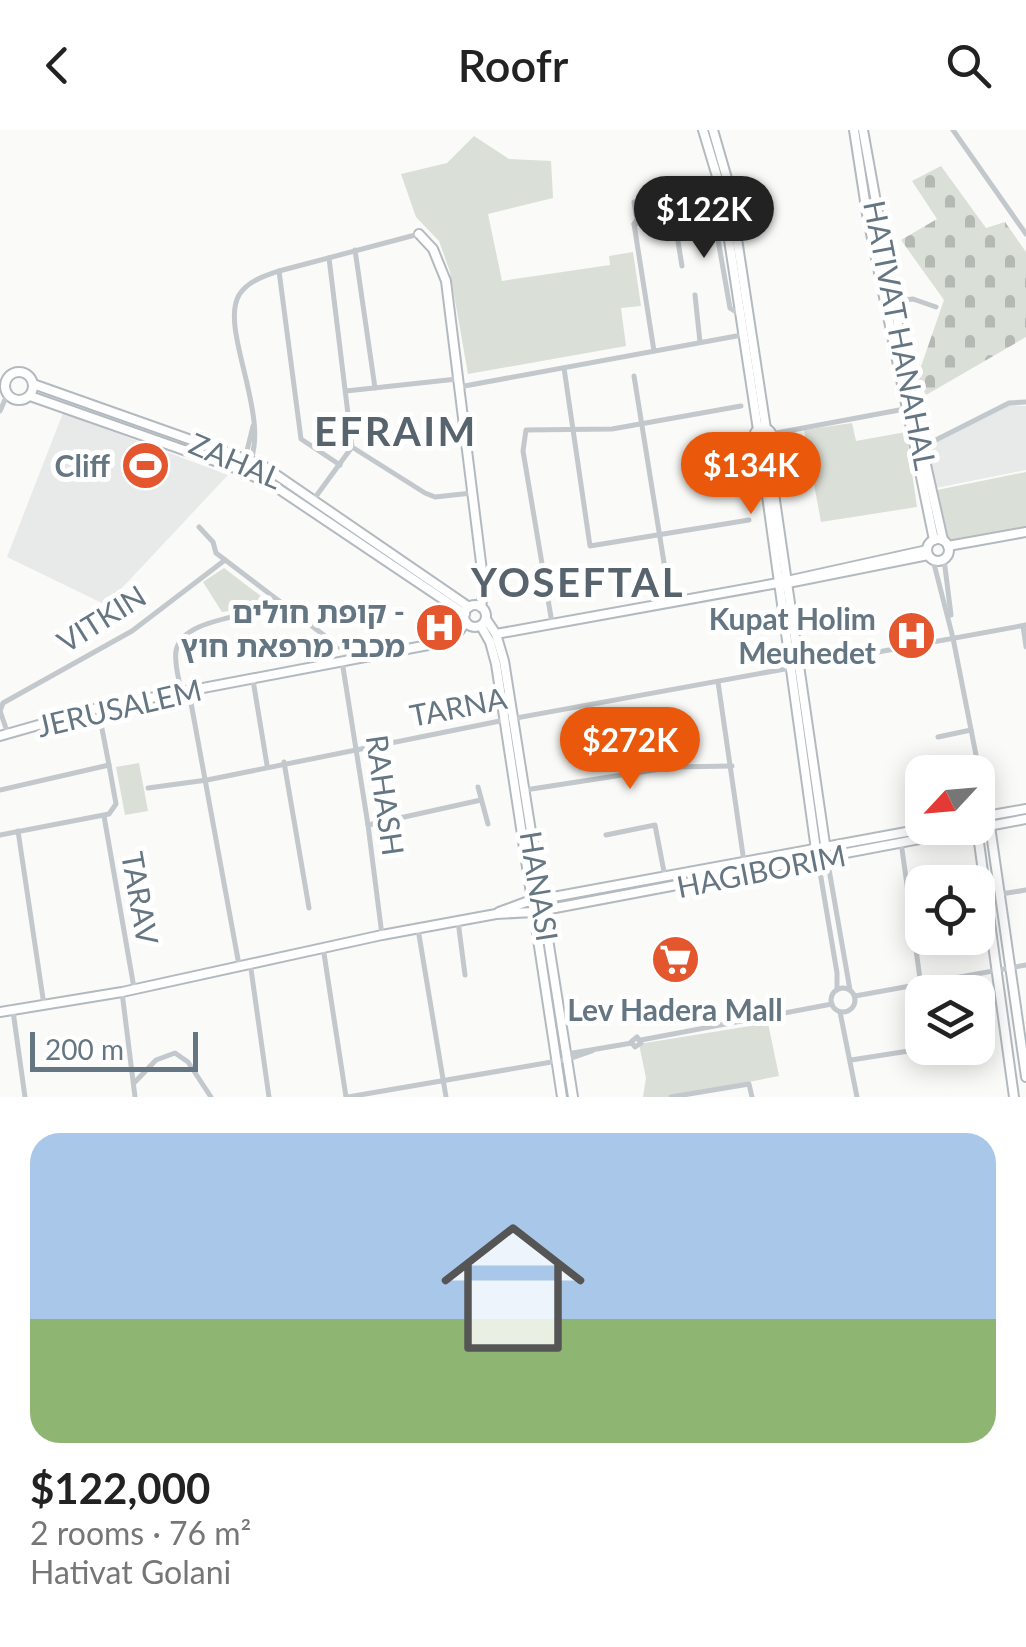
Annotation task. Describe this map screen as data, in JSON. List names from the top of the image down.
{
  "streets": {
    "street": [
      "HATIVAT HANAHAL",
      "ZAHAL",
      "VITKIN",
      "TARNA",
      "JERUSALEM",
      "RAHASH",
      "HAGIBORIM",
      "HANASI",
      "TARAV"
    ]
  },
  "crossings": [
    ["ZAHAL", "JERUSALEM"],
    ["VITKIN", "JERUSALEM"],
    ["TARNA", "RAHASH"],
    ["TARNA", "HANASI"],
    ["JERUSALEM", "RAHASH"],
    ["RAHASH", "HAGIBORIM"],
    ["HAGIBORIM", "HANASI"],
    ["HAGIBORIM", "TARAV"]
  ],
  "districts": ["EFRAIM", "YOSEFTAL"],
  "places": {
    "sports": ["Cliff"],
    "hospital": ["קופת חולים - מכבי מרפאת חוץ", "Kupat Holim Meuhedet"],
    "supermarket": ["Lev Hadera Mall"]
  },
  "scale_bar": "200 m",
  "north": "bottom left",
  "page": {
    "header": "Roofr",
    "price": ["$122K", "$134K", "$272K"],
    "scale": "200 m",
    "list": [
      {
        "name": "$122,000",
        "note": "2 rooms · 76 m² · Hativat Golani"
      }
    ]
  }
}
